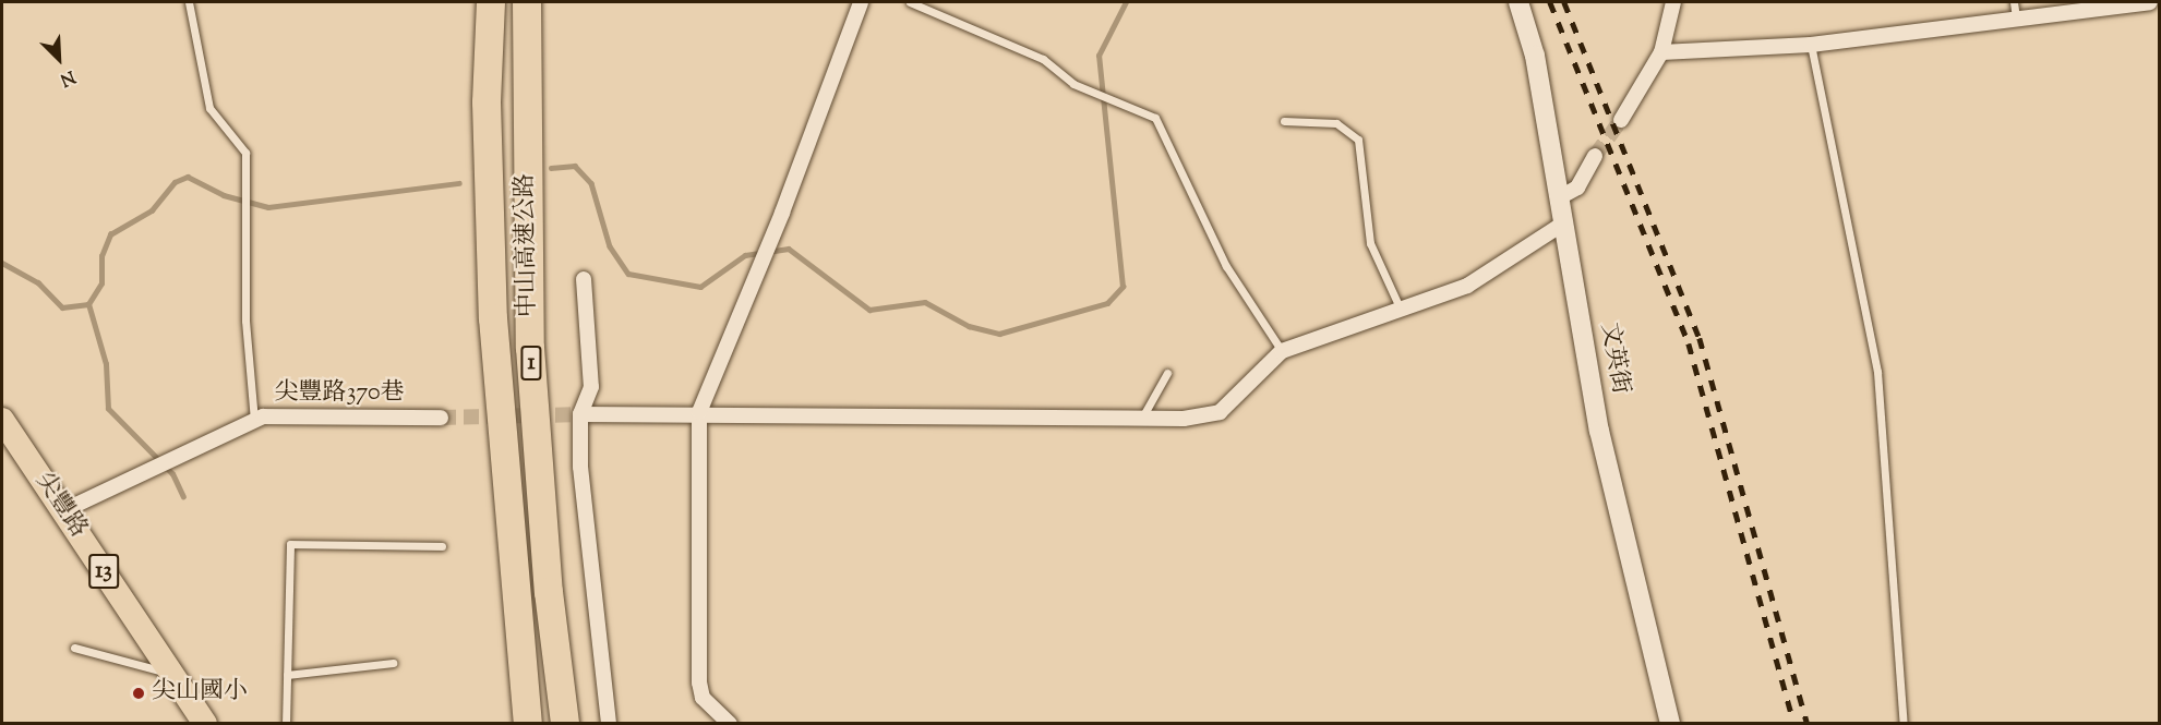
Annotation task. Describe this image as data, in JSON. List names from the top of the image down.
{
  "streets": {
    "highway": ["中山高速公路", "1"],
    "main road": ["尖豐路", "13"],
    "street": ["文英街", "尖豐路370巷"]
  },
  "crossings": [
    ["尖豐路370巷", "尖豐路"]
  ],
  "places": ["尖山國小"],
  "north": "bottom right"
}
